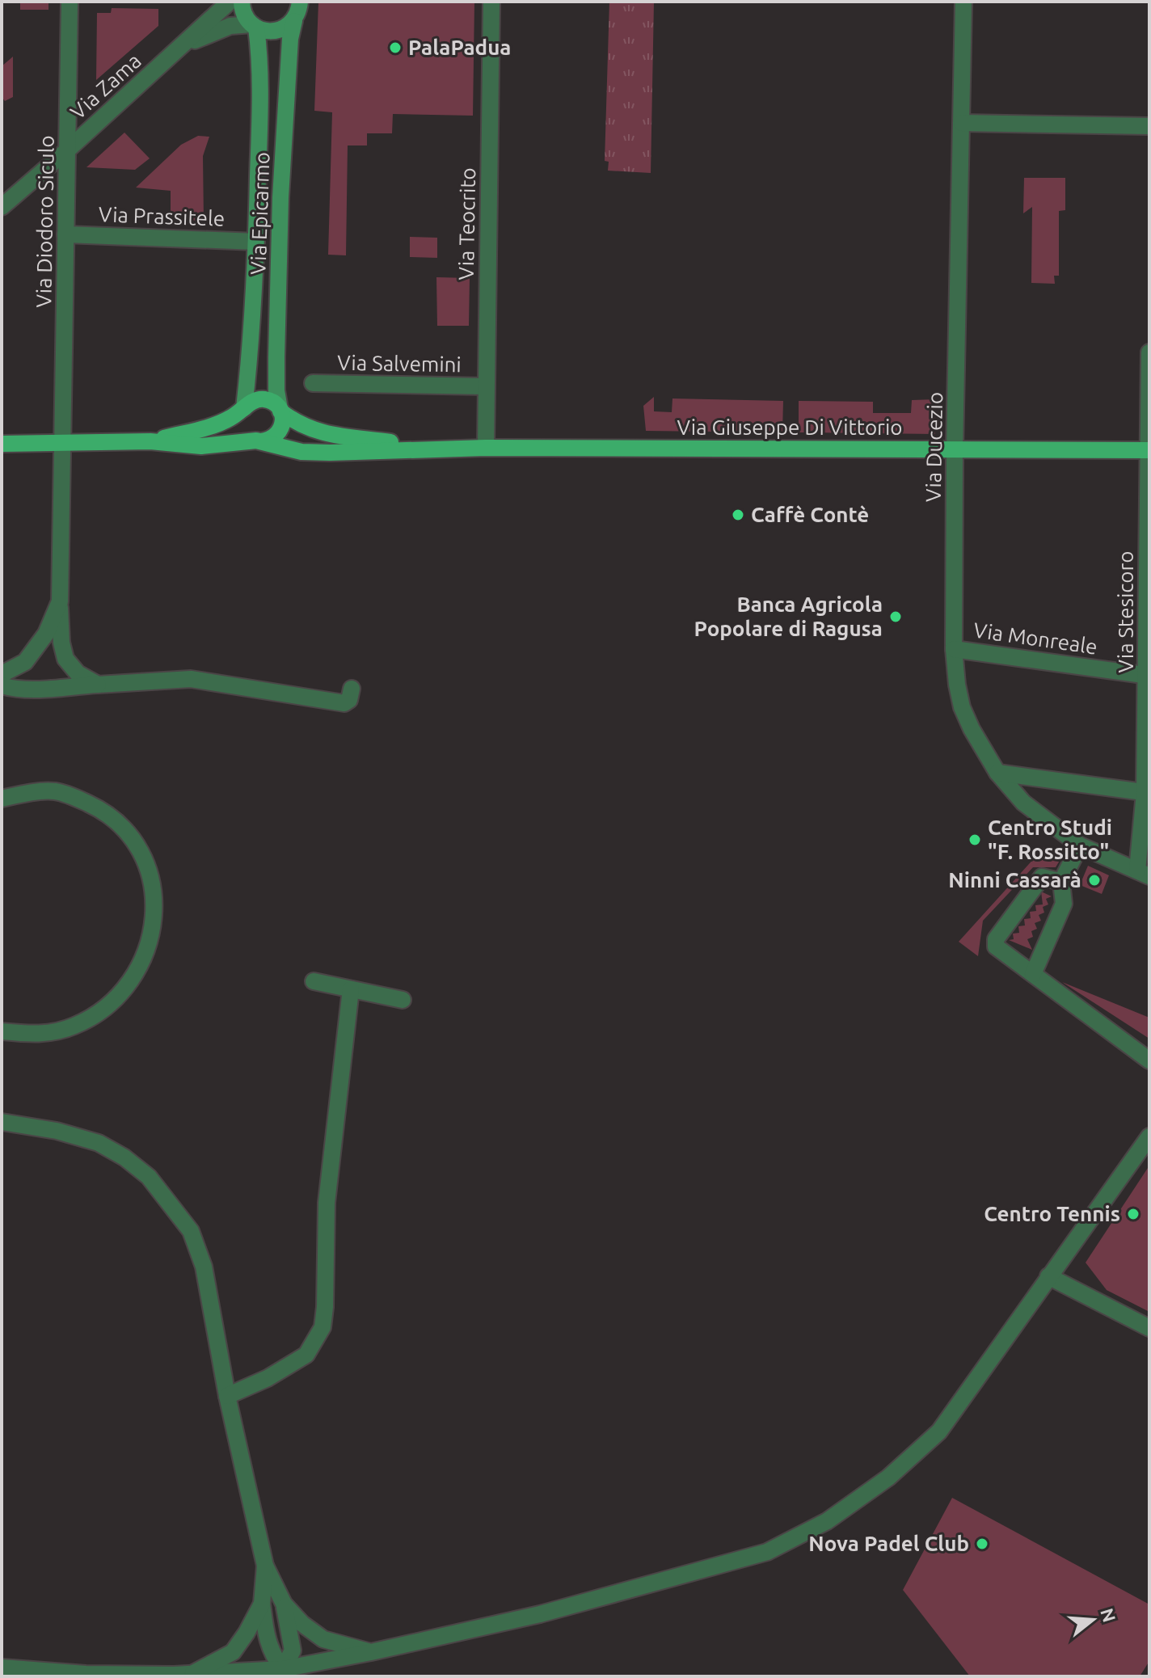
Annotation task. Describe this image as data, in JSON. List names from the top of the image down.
{
  "streets": {
    "main road": ["Via Epicarmo", "Via Giuseppe Di Vittorio"],
    "street": [
      "Via Zama",
      "Via Prassitele",
      "Via Diodoro Siculo",
      "Via Teocrito",
      "Via Salvemini",
      "Via Ducezio",
      "Via Stesicoro",
      "Via Monreale"
    ]
  },
  "crossings": [
    ["Via Zama", "Via Diodoro Siculo"],
    ["Via Epicarmo", "Via Prassitele"],
    ["Via Prassitele", "Via Diodoro Siculo"],
    ["Via Teocrito", "Via Salvemini"],
    ["Via Teocrito", "Via Giuseppe Di Vittorio"],
    ["Via Giuseppe Di Vittorio", "Via Ducezio"],
    ["Via Giuseppe Di Vittorio", "Via Stesicoro"],
    ["Via Ducezio", "Via Stesicoro"],
    ["Via Ducezio", "Via Monreale"],
    ["Via Stesicoro", "Via Monreale"]
  ],
  "places": [
    "PalaPadua",
    "Caffè Contè",
    "Banca Agricola Popolare di Ragusa",
    "Centro Studi \"F. Rossitto\"",
    "Ninni Cassarà",
    "Centro Tennis",
    "Nova Padel Club"
  ],
  "north": "right"
}
